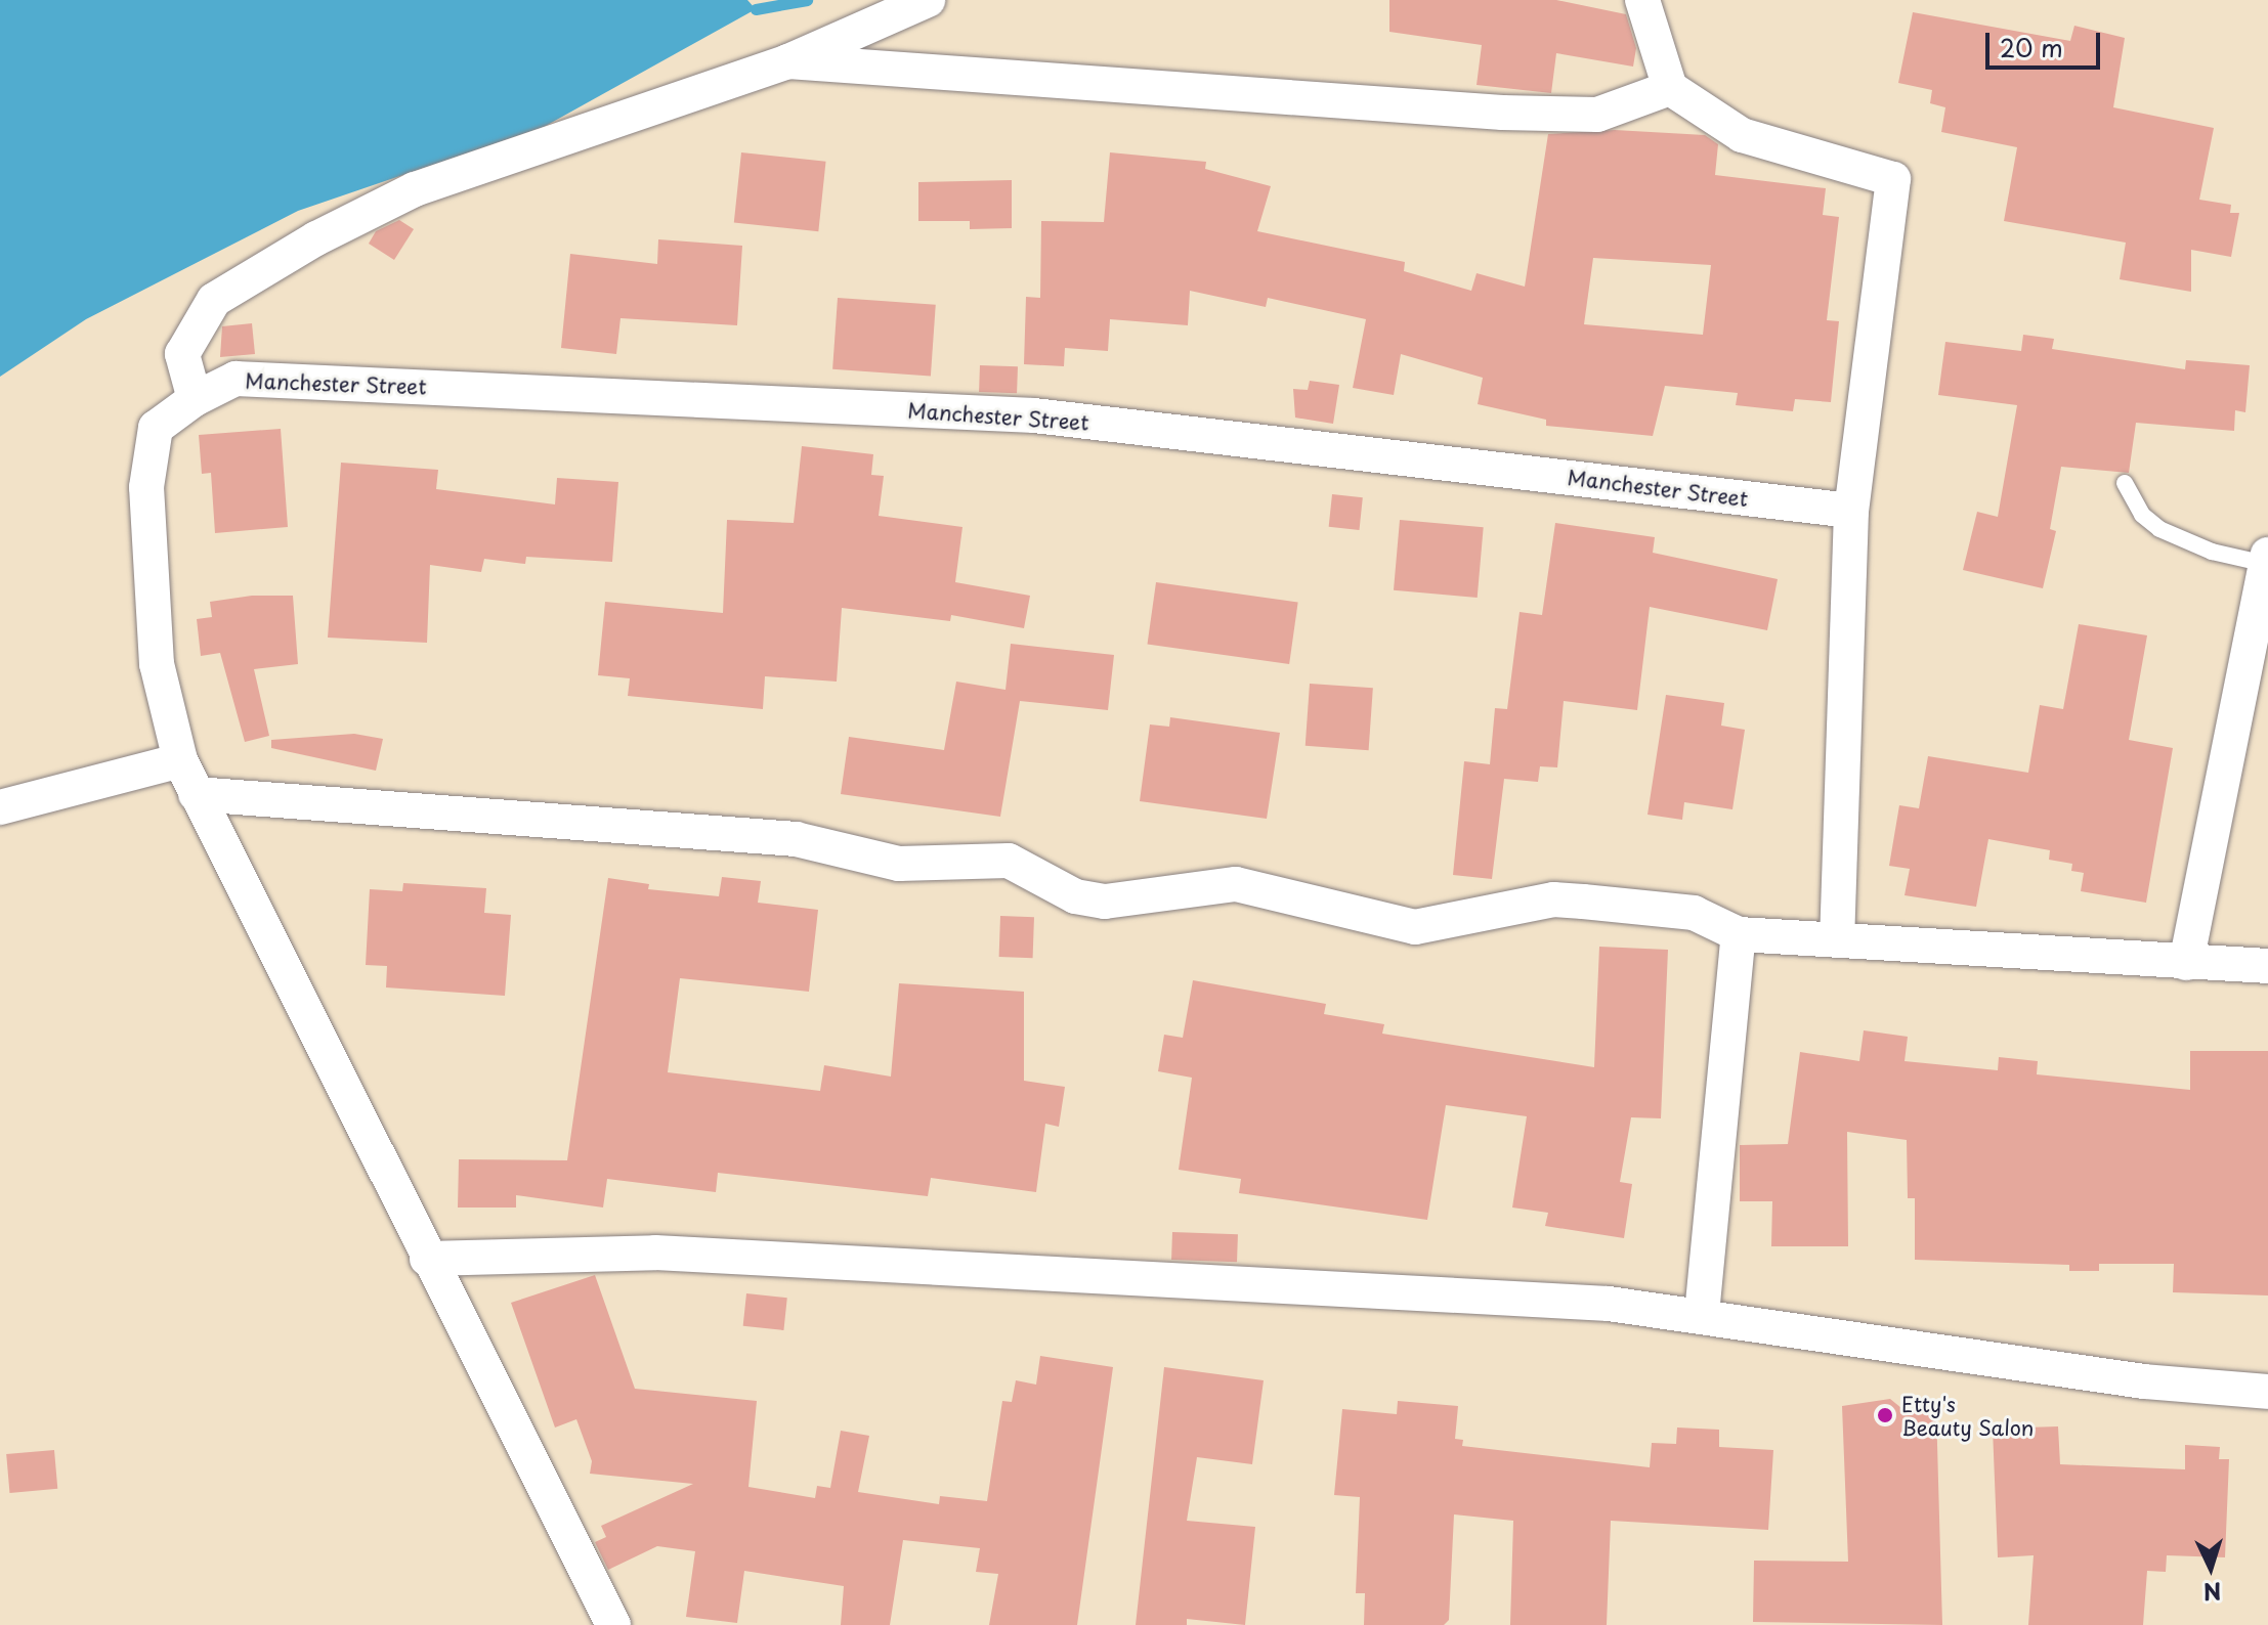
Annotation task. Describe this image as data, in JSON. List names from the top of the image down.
{
  "streets": {
    "street": ["Manchester Street"]
  },
  "places": ["Etty's Beauty Salon"],
  "scale_bar": "20 m",
  "north": "bottom"
}
